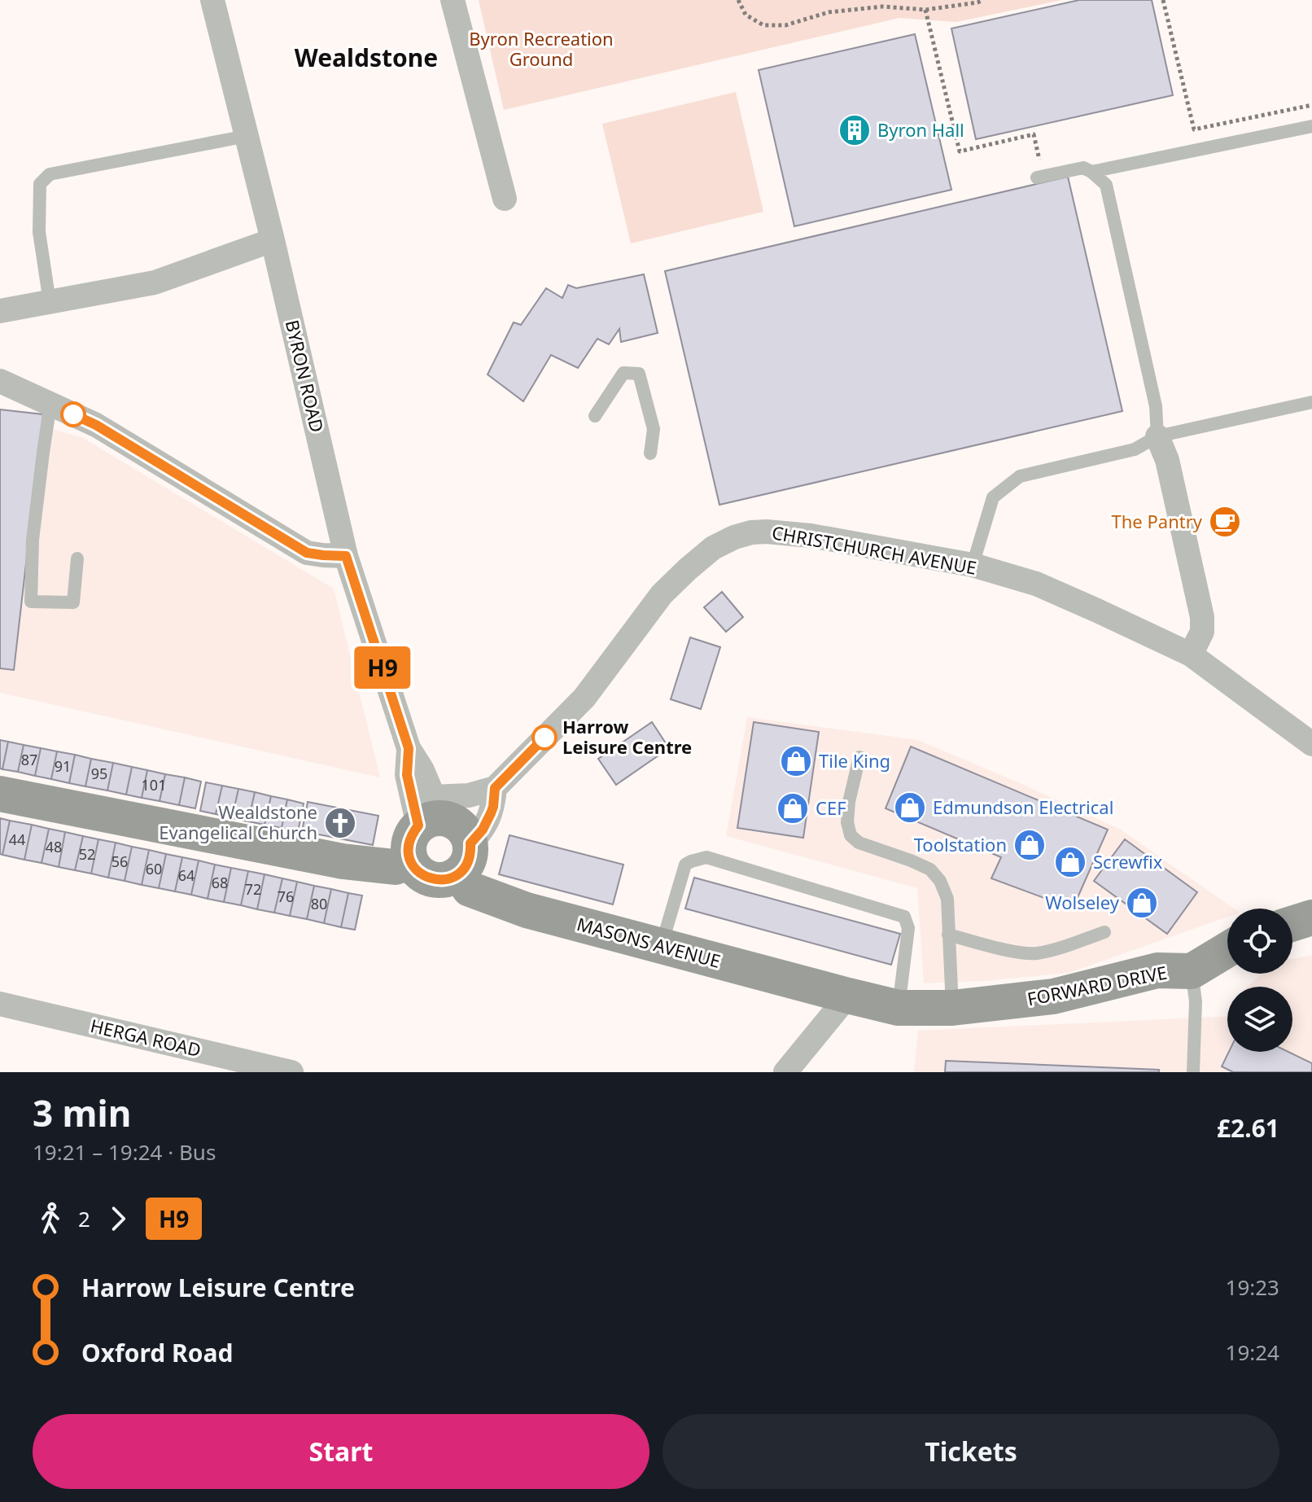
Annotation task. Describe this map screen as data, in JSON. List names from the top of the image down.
{
  "streets": {
    "street": [
      "BYRON ROAD",
      "CHRISTCHURCH AVENUE",
      "MASONS AVENUE",
      "FORWARD DRIVE",
      "HERGA ROAD"
    ]
  },
  "crossings": [
    ["BYRON ROAD", "MASONS AVENUE"],
    ["MASONS AVENUE", "FORWARD DRIVE"]
  ],
  "districts": ["Wealdstone"],
  "parks": ["Byron Recreation Ground"],
  "places": {
    "building": ["Byron Hall"],
    "cafe": ["The Pantry"],
    "other": ["Harrow Leisure Centre"],
    "shop": [
      "Tile King",
      "Edmundson Electrical",
      "CEF",
      "Toolstation",
      "Screwfix",
      "Wolseley"
    ],
    "church": ["Wealdstone Evangelical Church"]
  },
  "lines": ["bus line H9"],
  "house_numbers": [
    "87",
    "91",
    "95",
    "101",
    "44",
    "48",
    "52",
    "56",
    "60",
    "64",
    "68",
    "72",
    "76",
    "80"
  ],
  "page": {
    "on_map": "H9",
    "heading": ["3 min", "19:21 – 19:24 · Bus", "£2.61"],
    "legs": ["2", "H9"],
    "list": [
      {
        "name": "Harrow Leisure Centre",
        "value": "19:23"
      },
      {
        "name": "Oxford Road",
        "value": "19:24"
      }
    ],
    "buttons": ["Start", "Tickets"]
  }
}
